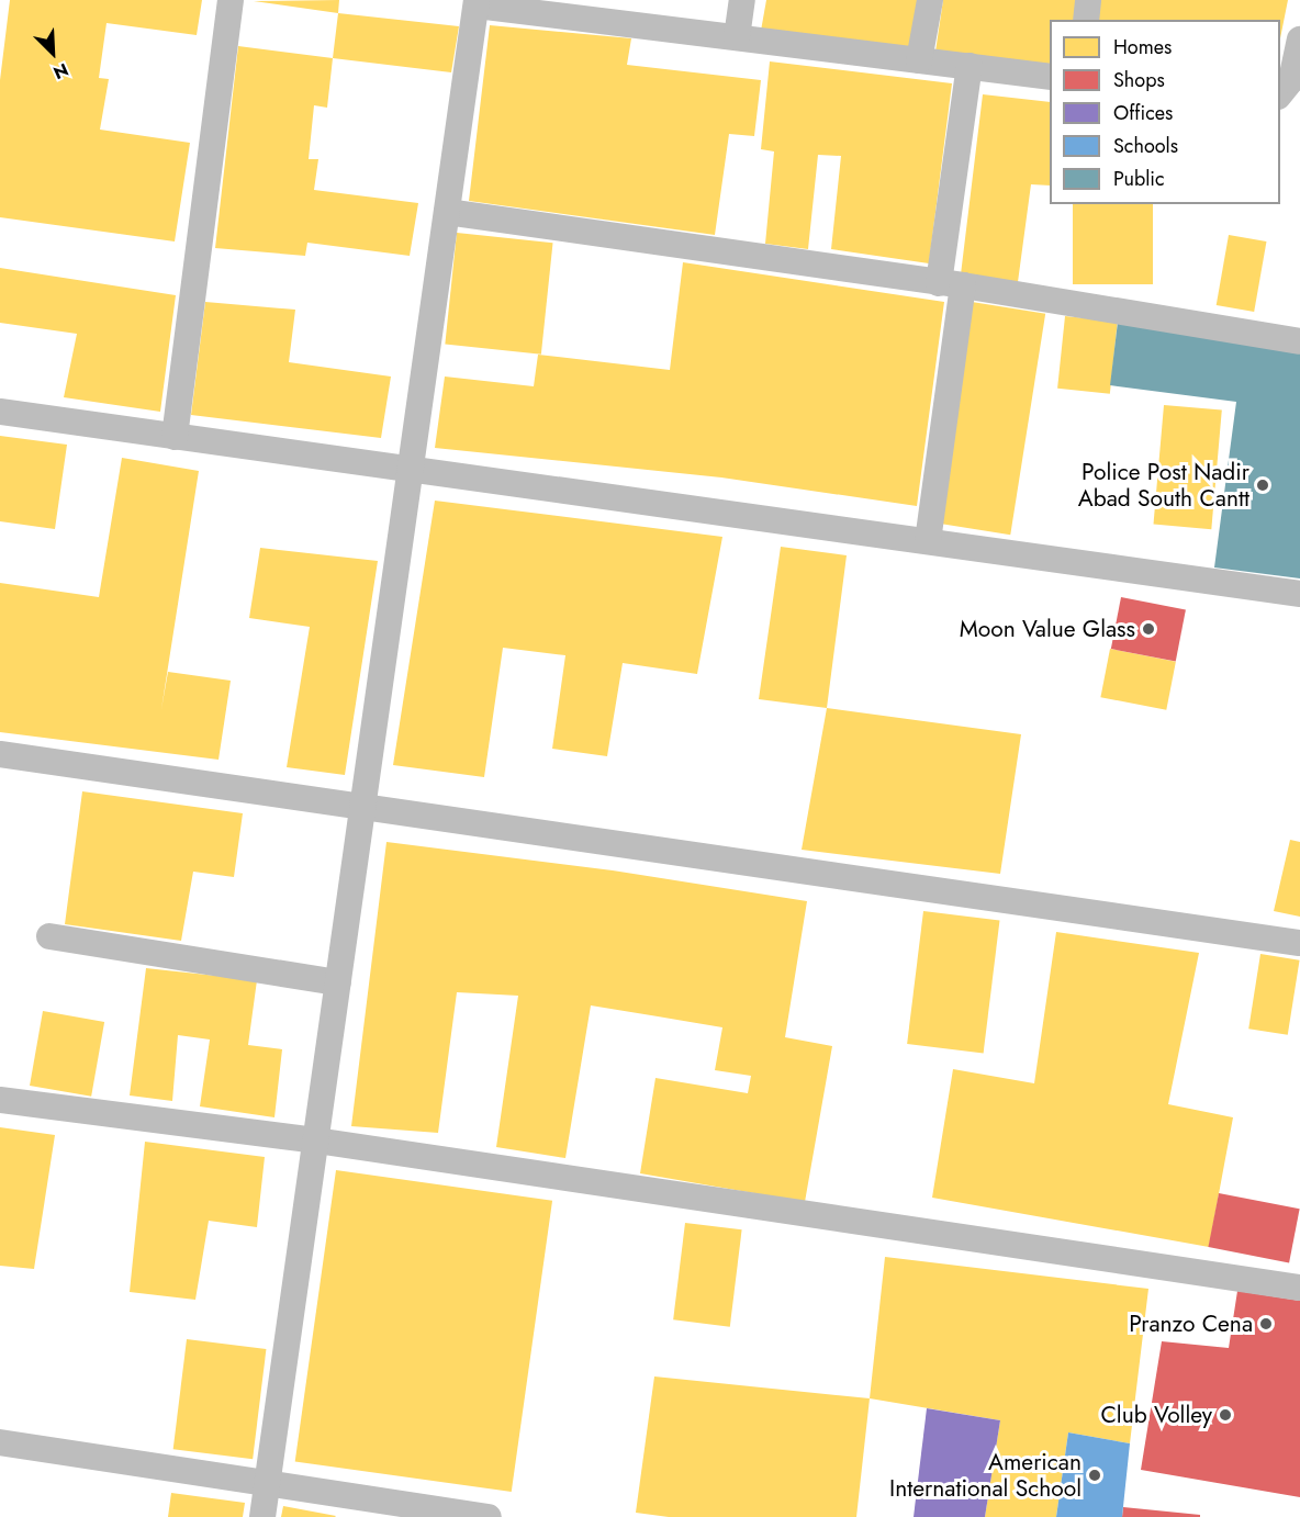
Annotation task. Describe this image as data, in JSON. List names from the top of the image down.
{
  "places": [
    "Police Post Nadir Abad South Cantt",
    "Moon Value Glass",
    "Pranzo Cena",
    "Club Volley",
    "American International School"
  ],
  "legend": [
    "Homes",
    "Shops",
    "Offices",
    "Schools",
    "Public"
  ],
  "north": "bottom right"
}
